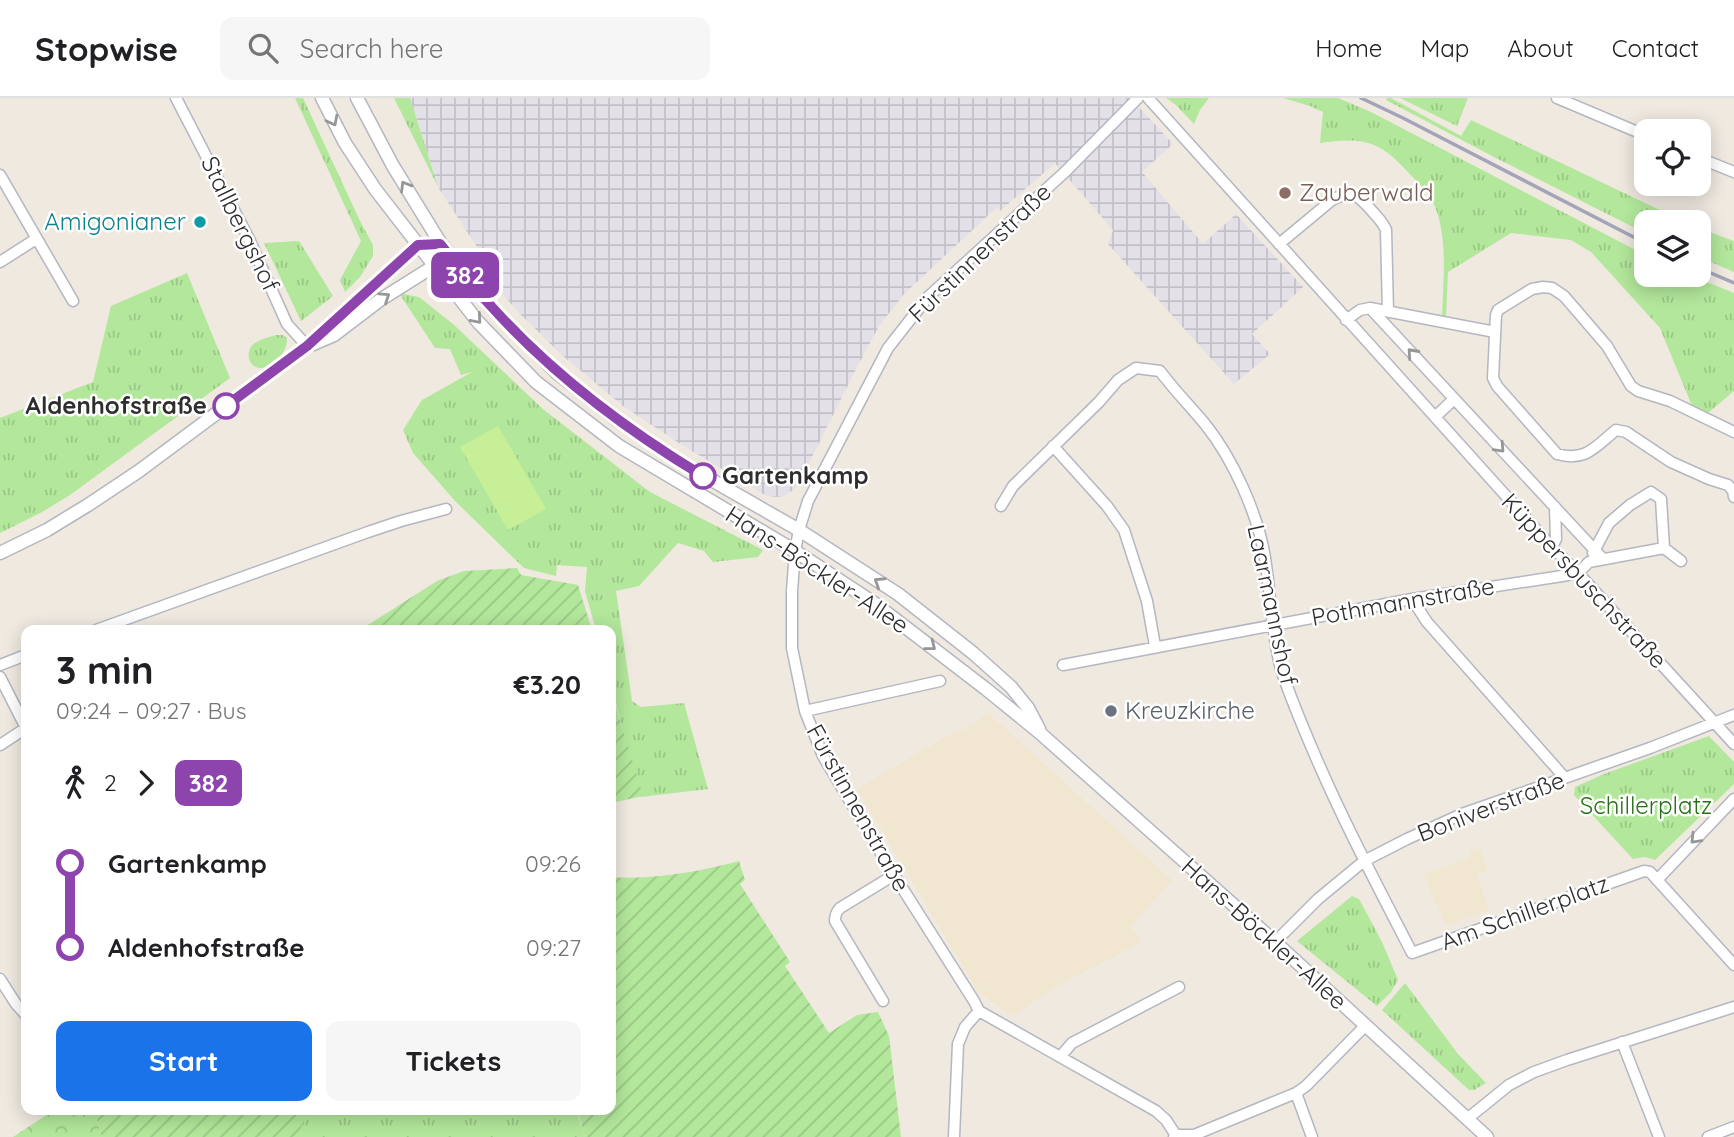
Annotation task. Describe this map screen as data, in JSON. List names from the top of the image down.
{
  "streets": {
    "street": [
      "Stallbergshof",
      "Fürstinnenstraße",
      "Hans-Böckler-Allee",
      "Küppersbuschstraße",
      "Pothmannstraße",
      "Laarmannshof",
      "Boniverstraße",
      "Am Schillerplatz"
    ]
  },
  "crossings": [
    ["Fürstinnenstraße", "Hans-Böckler-Allee"],
    ["Hans-Böckler-Allee", "Boniverstraße"],
    ["Küppersbuschstraße", "Pothmannstraße"],
    ["Küppersbuschstraße", "Boniverstraße"],
    ["Pothmannstraße", "Laarmannshof"],
    ["Laarmannshof", "Boniverstraße"],
    ["Laarmannshof", "Am Schillerplatz"]
  ],
  "parks": ["Schillerplatz"],
  "places": [
    "Zauberwald",
    "Amigonianer",
    "Aldenhofstraße",
    "Gartenkamp",
    "Kreuzkirche"
  ],
  "lines": ["bus line 382"],
  "page": {
    "header": "Stopwise",
    "search": "Search here",
    "nav": [
      "Home",
      "Map",
      "About",
      "Contact"
    ],
    "on_map": "382",
    "heading": ["3 min", "09:24 – 09:27 · Bus", "€3.20"],
    "legs": ["2", "382"],
    "list": [
      {
        "name": "Gartenkamp",
        "value": "09:26"
      },
      {
        "name": "Aldenhofstraße",
        "value": "09:27"
      }
    ],
    "buttons": ["Start", "Tickets"]
  }
}
